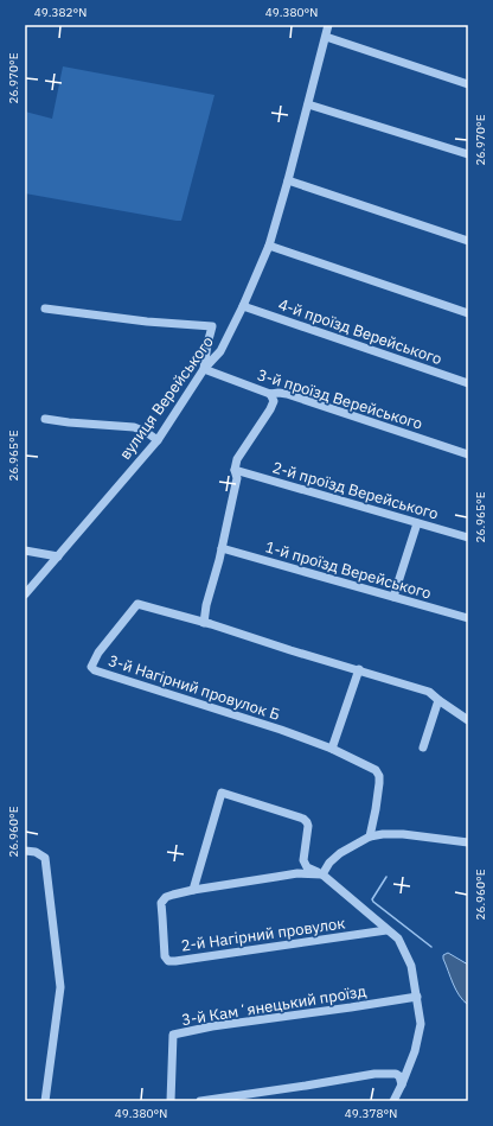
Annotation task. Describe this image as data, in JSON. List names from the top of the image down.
{
  "streets": {
    "street": [
      "4-й проїзд Верейського",
      "вулиця Верейського",
      "3-й проїзд Верейського",
      "2-й проїзд Верейського",
      "1-й проїзд Верейського",
      "3-й Нагірний провулок Б",
      "2-й Нагірний провулок",
      "3-й Камʼянецький проїзд"
    ]
  },
  "crossings": [
    ["4-й проїзд Верейського", "вулиця Верейського"],
    ["вулиця Верейського", "3-й проїзд Верейського"]
  ],
  "coordinates": [
    "49.382°N",
    "49.380°N",
    "26.970°E",
    "26.965°E",
    "26.960°E",
    "49.378°N"
  ]
}
